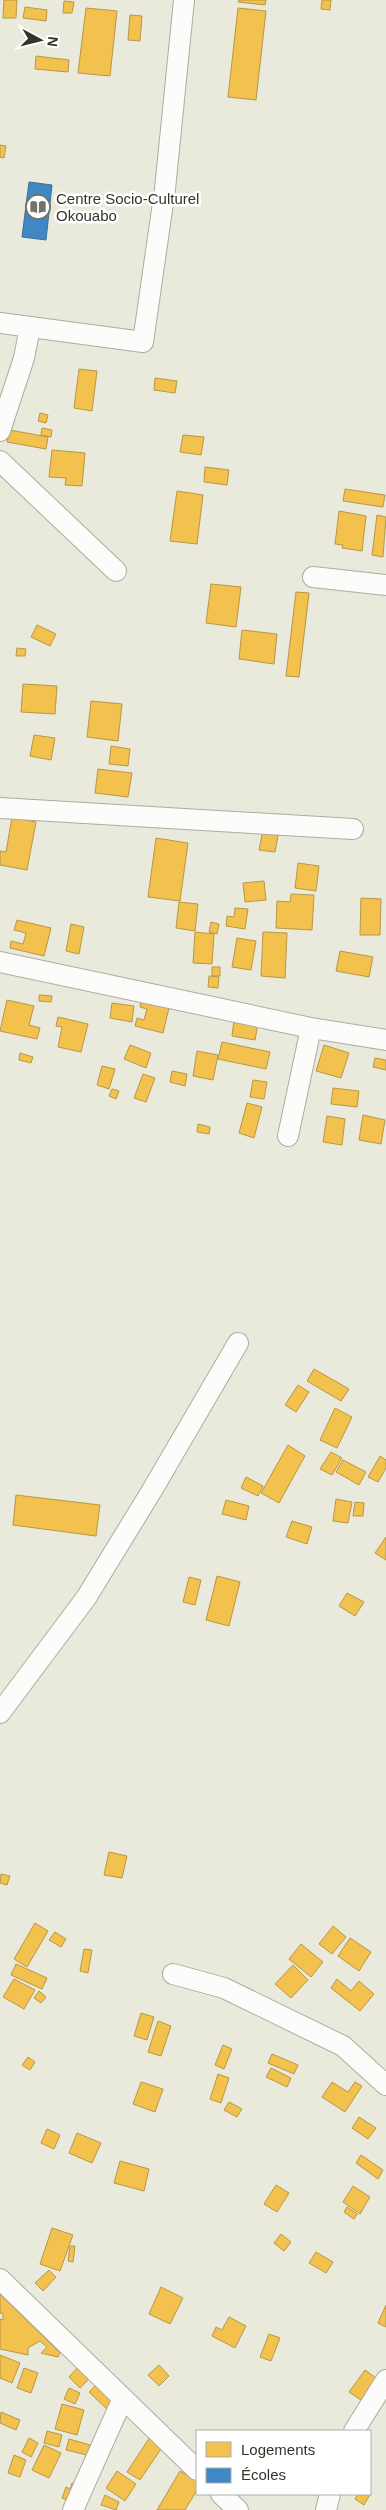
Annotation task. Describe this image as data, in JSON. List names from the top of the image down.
{
  "places": {
    "library": ["Centre Socio-Culturel Okouabo"]
  },
  "legend": ["Logements", "Écoles"],
  "north": "right"
}
